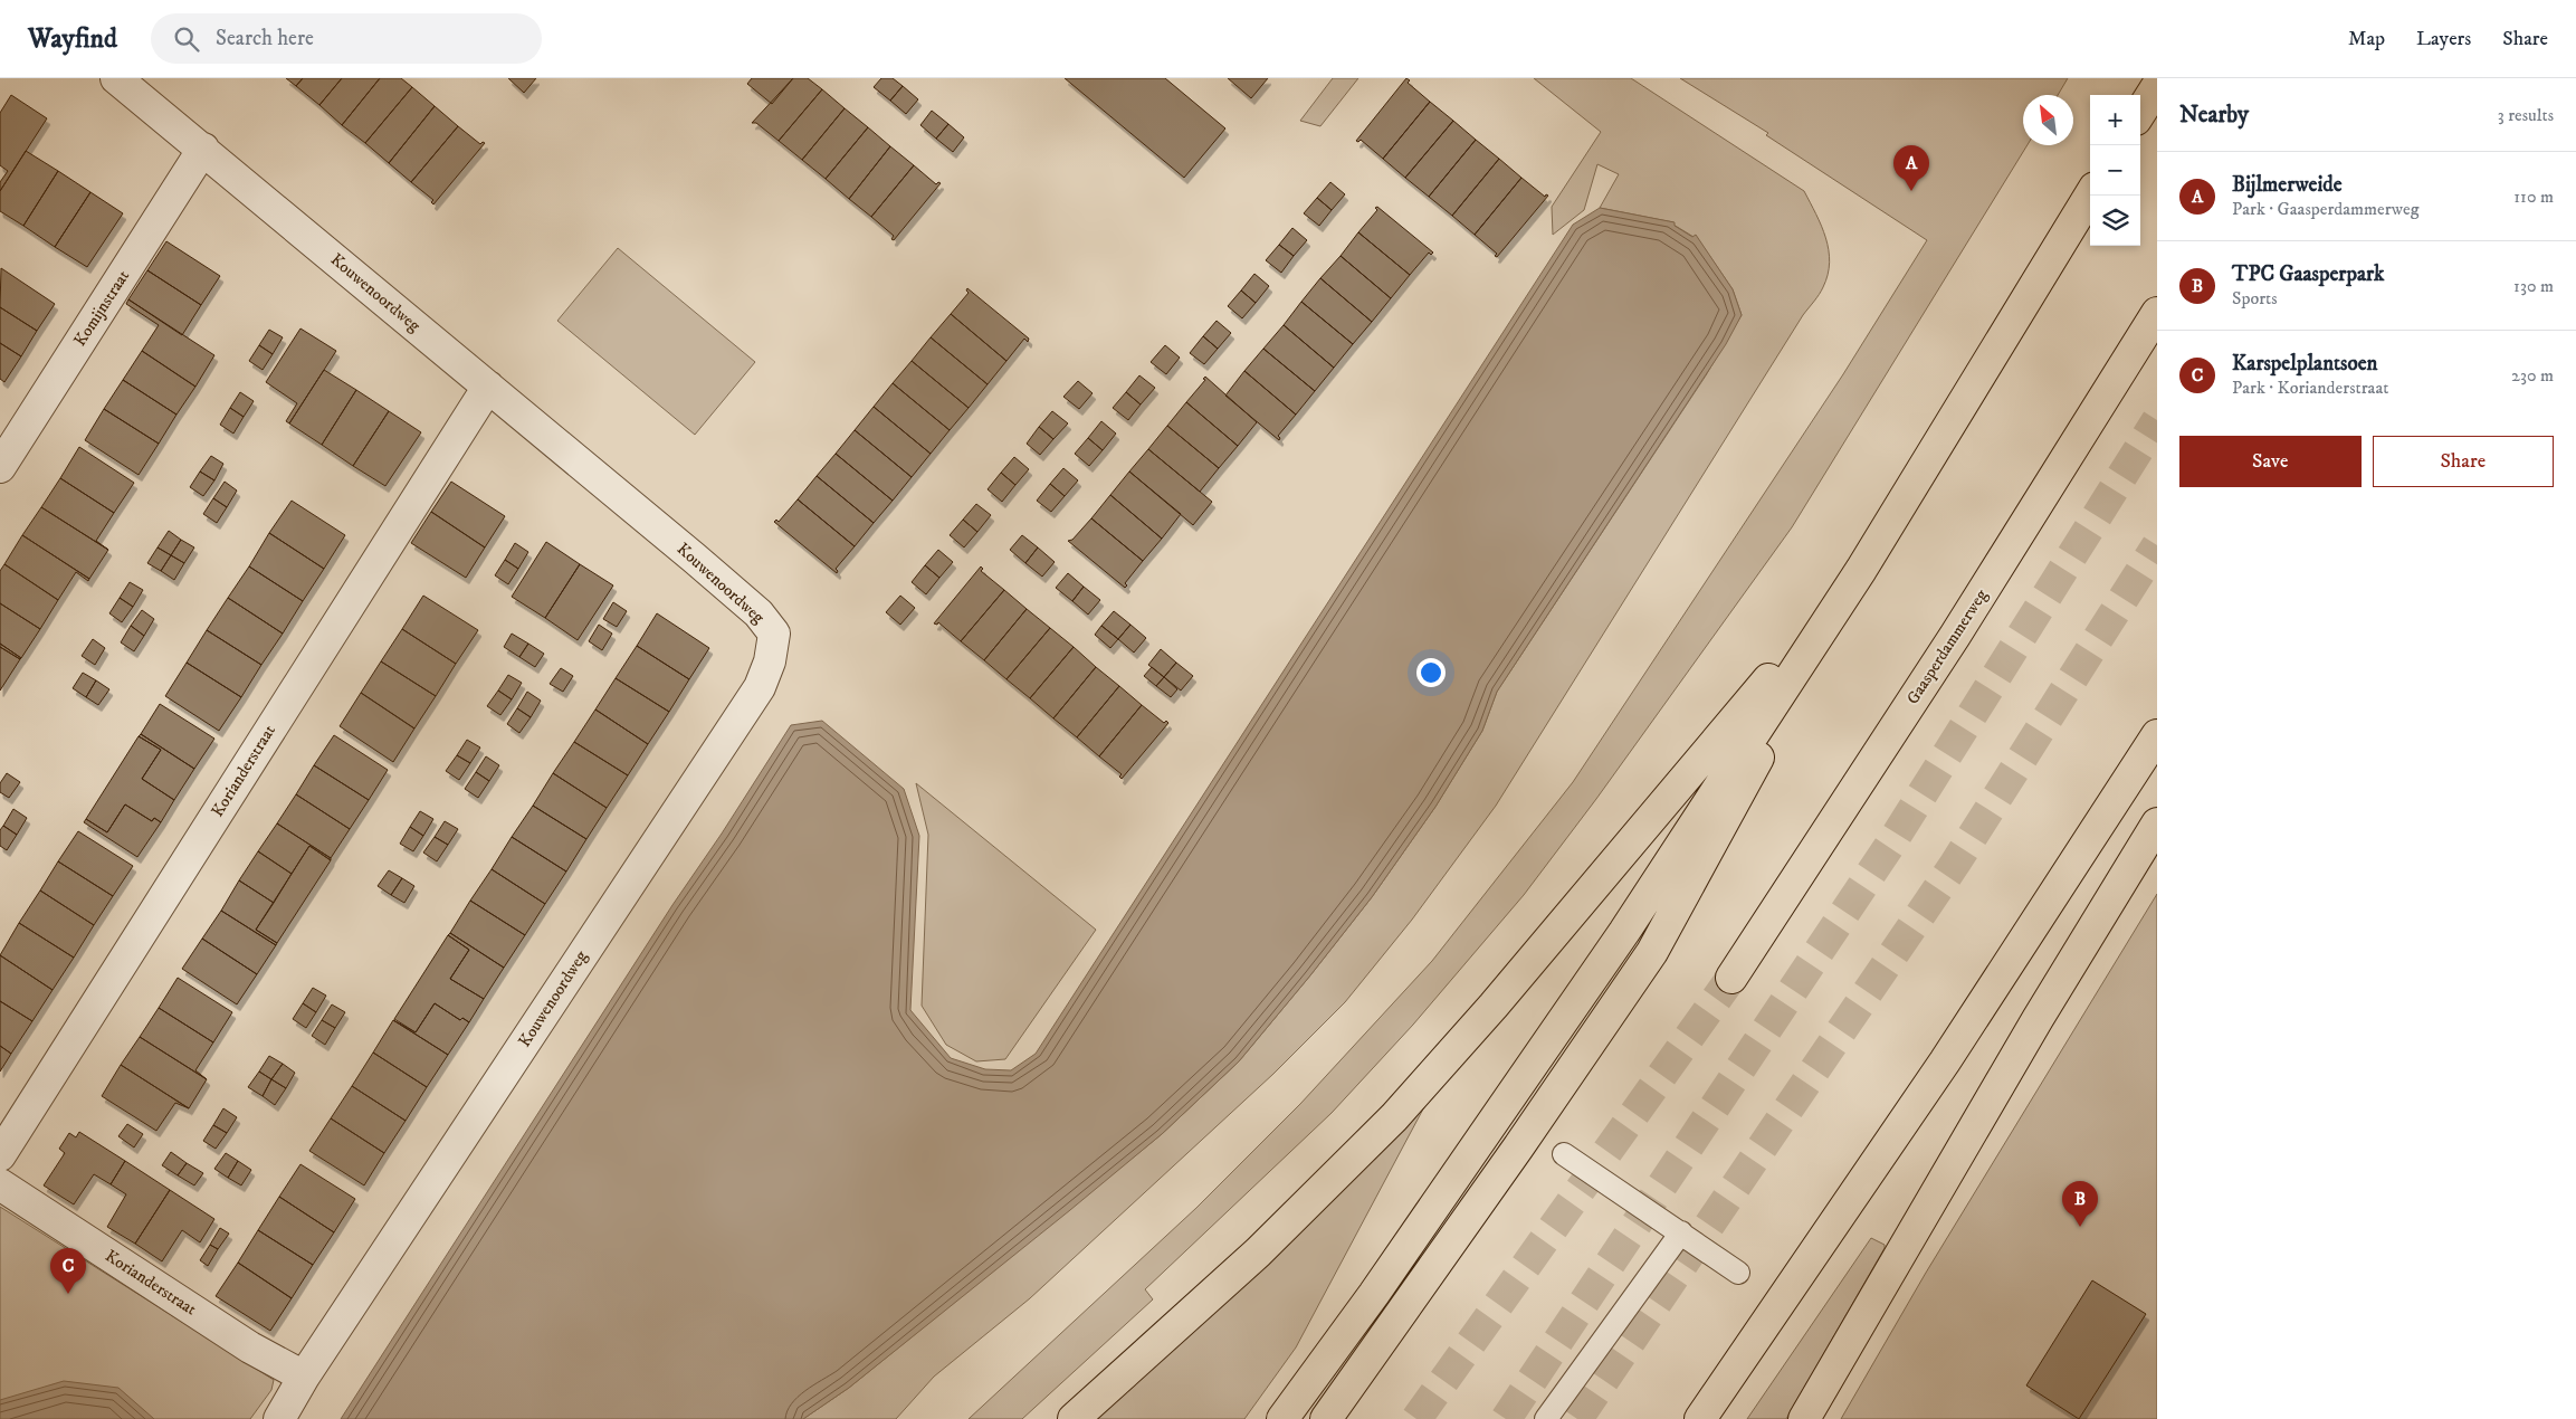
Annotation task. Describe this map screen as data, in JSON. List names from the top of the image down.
{
  "streets": {
    "highway": ["Gaasperdammerweg"],
    "street": ["Kouwenoordweg", "Komijnstraat", "Korianderstraat"]
  },
  "crossings": [
    ["Kouwenoordweg", "Komijnstraat"],
    ["Kouwenoordweg", "Korianderstraat"]
  ],
  "north": "top left",
  "page": {
    "header": "Wayfind",
    "search": "Search here",
    "nav": ["Map", "Layers", "Share"],
    "heading": ["Nearby", "3 results"],
    "map_buttons": ["+", "−"],
    "pins": ["A", "B", "C"],
    "list": [
      {
        "mark": "A",
        "name": "Bijlmerweide",
        "note": "Park · Gaasperdammerweg",
        "value": "110 m"
      },
      {
        "mark": "B",
        "name": "TPC Gaasperpark",
        "note": "Sports",
        "value": "130 m"
      },
      {
        "mark": "C",
        "name": "Karspelplantsoen",
        "note": "Park · Korianderstraat",
        "value": "230 m"
      }
    ],
    "buttons": ["Save", "Share"]
  }
}
